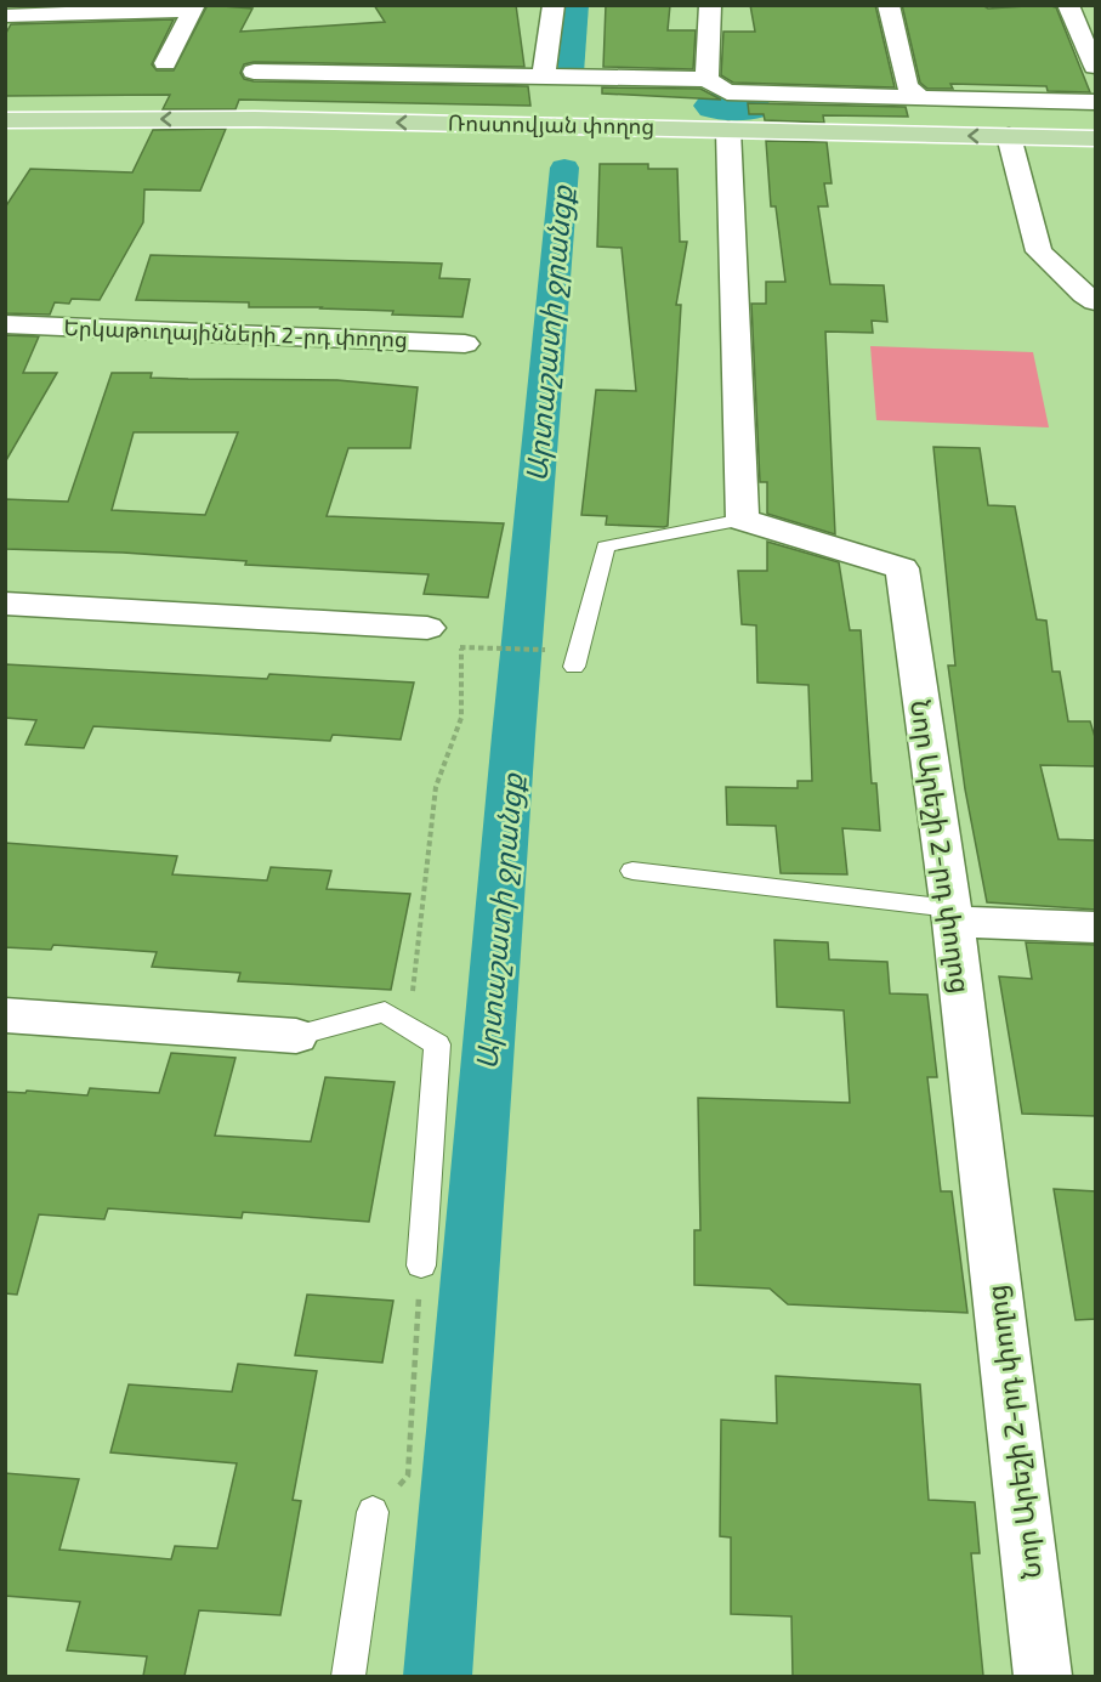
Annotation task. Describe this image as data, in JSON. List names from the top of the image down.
{
  "streets": {
    "main road": ["Ռոստովյան փողոց"],
    "street": ["Երկաթուղայինների 2-րդ փողոց", "Նոր Արեշի 2-րդ փողոց"]
  },
  "water": ["Արտաշատի ջրանցք"]
}
